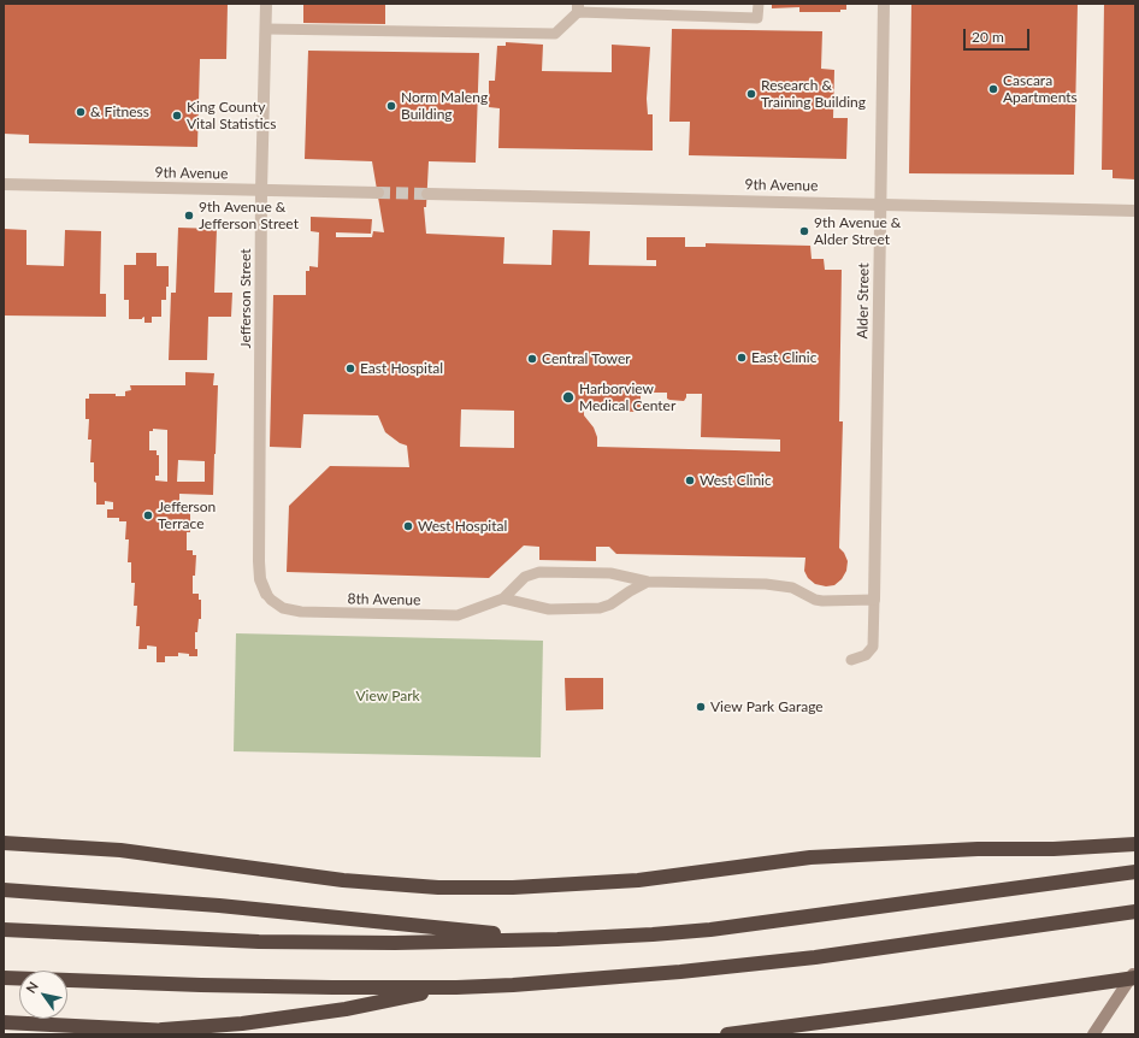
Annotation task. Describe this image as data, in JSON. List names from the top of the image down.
{
  "streets": {
    "street": ["9th Avenue", "Jefferson Street", "Alder Street"],
    "lane": ["8th Avenue"]
  },
  "crossings": [
    ["9th Avenue", "Jefferson Street"],
    ["9th Avenue", "Alder Street"],
    ["Jefferson Street", "8th Avenue"],
    ["Alder Street", "8th Avenue"]
  ],
  "parks": ["View Park"],
  "places": [
    "Cascara Apartments",
    "Research & Training Building",
    "Norm Maleng Building",
    "& Fitness",
    "King County Vital Statistics",
    "9th Avenue & Jefferson Street",
    "9th Avenue & Alder Street",
    "East Clinic",
    "Central Tower",
    "East Hospital",
    "Harborview Medical Center",
    "West Clinic",
    "Jefferson Terrace",
    "West Hospital",
    "View Park Garage"
  ],
  "scale_bar": "20 m",
  "north": "top left"
}
